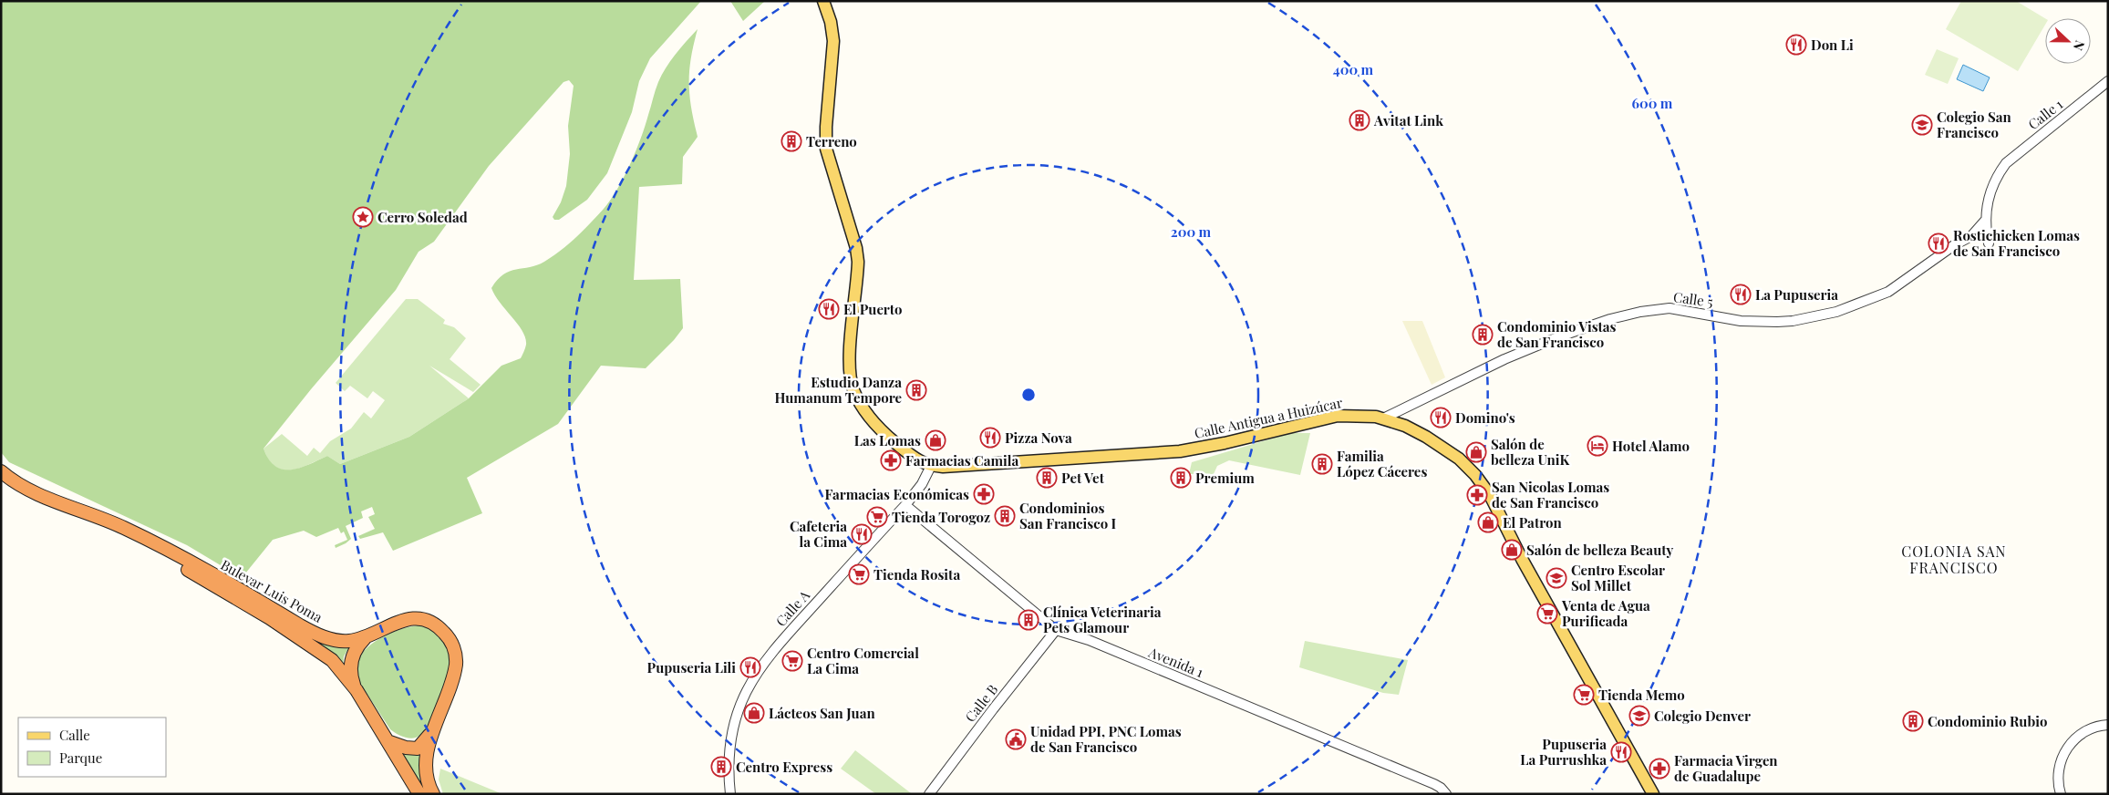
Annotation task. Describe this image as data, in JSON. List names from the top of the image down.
{
  "streets": {
    "highway": ["Bulevar Luis Poma"],
    "main road": ["Calle Antigua a Huizúcar"],
    "street": [
      "Calle 1",
      "Calle 5",
      "Calle A",
      "Avenida 1",
      "Calle B"
    ]
  },
  "crossings": [
    ["Calle 1", "Calle 5"],
    ["Calle 5", "Calle Antigua a Huizúcar"],
    ["Calle Antigua a Huizúcar", "Calle A"],
    ["Calle A", "Avenida 1"],
    ["Avenida 1", "Calle B"]
  ],
  "districts": ["COLONIA SAN FRANCISCO"],
  "places": {
    "restaurant": [
      "Don Li",
      "Rostichicken Lomas de San Francisco",
      "La Pupuseria",
      "El Puerto",
      "Domino's",
      "Pizza Nova",
      "Cafeteria la Cima",
      "Pupuseria Lili",
      "Pupuseria La Purrushka"
    ],
    "building": [
      "Avitat Link",
      "Terreno",
      "Condominio Vistas de San Francisco",
      "Estudio Danza Humanum Tempore",
      "Familia López Cáceres",
      "Pet Vet",
      "Premium",
      "Condominios San Francisco I",
      "Clínica Veterinaria Pets Glamour",
      "Condominio Rubio",
      "Centro Express"
    ],
    "school or university": ["Colegio San Francisco", "Centro Escolar Sol Millet", "Colegio Denver"],
    "place": ["Cerro Soledad"],
    "shop": [
      "Las Lomas",
      "Salón de belleza UniK",
      "El Patron",
      "Salón de belleza Beauty",
      "Lácteos San Juan"
    ],
    "hotel": ["Hotel Alamo"],
    "pharmacy": [
      "Farmacias Camila",
      "Farmacias Económicas",
      "San Nicolas Lomas de San Francisco",
      "Farmacia Virgen de Guadalupe"
    ],
    "supermarket": [
      "Tienda Torogoz",
      "Tienda Rosita",
      "Venta de Agua Purificada",
      "Centro Comercial La Cima",
      "Tienda Memo"
    ],
    "public building": ["Unidad PPI, PNC Lomas de San Francisco"]
  },
  "legend": ["Calle", "Parque"],
  "north": "right",
  "rings": ["400 m", "600 m", "200 m"]
}
